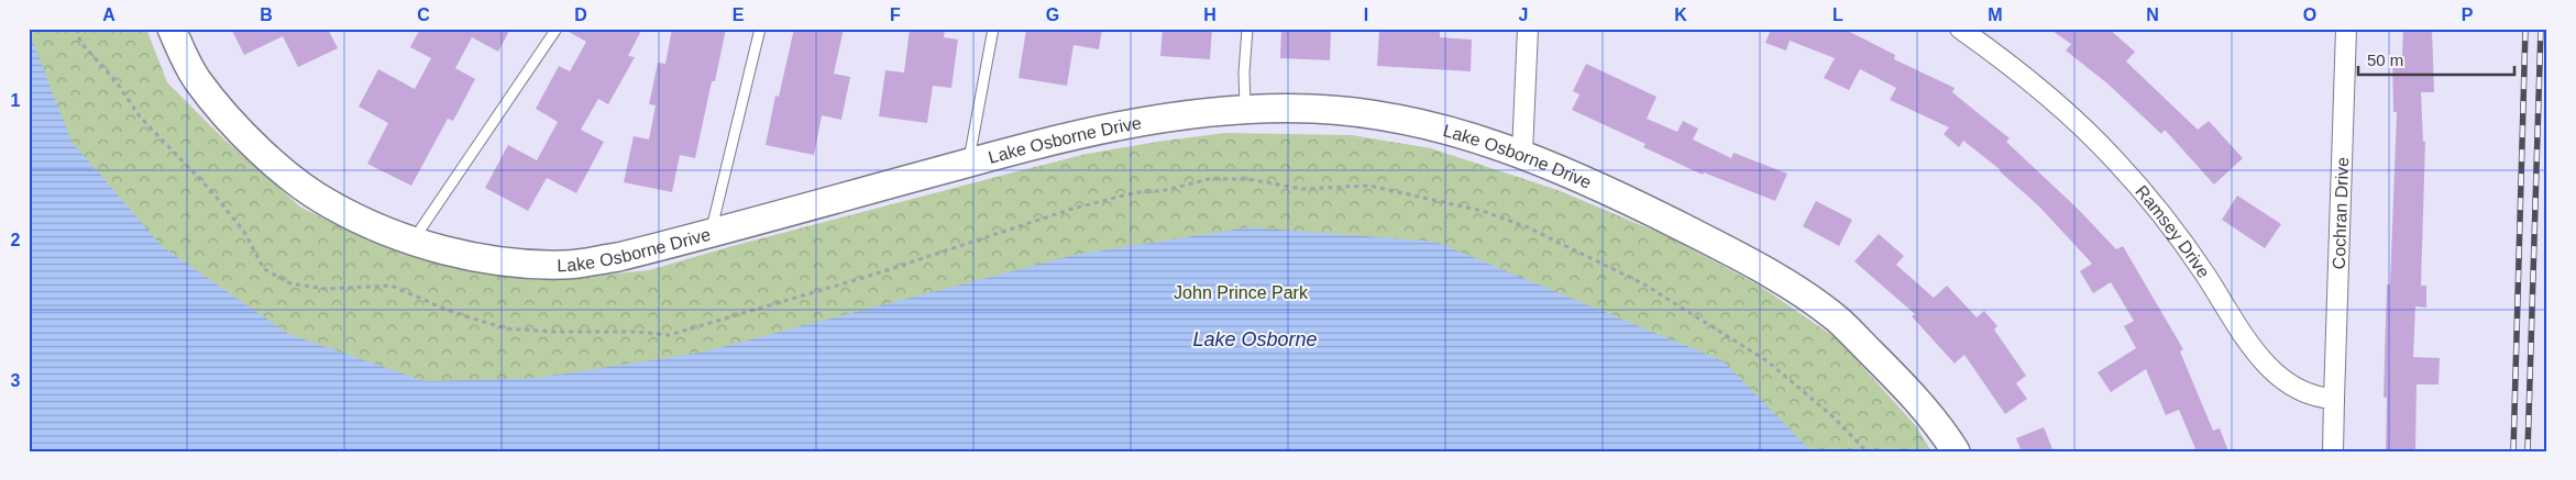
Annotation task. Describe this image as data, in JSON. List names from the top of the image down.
{
  "streets": {
    "street": ["Lake Osborne Drive", "Cochran Drive", "Ramsey Drive"]
  },
  "crossings": [
    ["Cochran Drive", "Ramsey Drive"]
  ],
  "water": ["Lake Osborne"],
  "parks": ["John Prince Park"],
  "scale_bar": "50 m",
  "grid": {
    "columns": [
      "A",
      "B",
      "C",
      "D",
      "E",
      "F",
      "G",
      "H",
      "I",
      "J",
      "K",
      "L",
      "M",
      "N",
      "O",
      "P"
    ],
    "rows": ["1", "2", "3"]
  }
}
